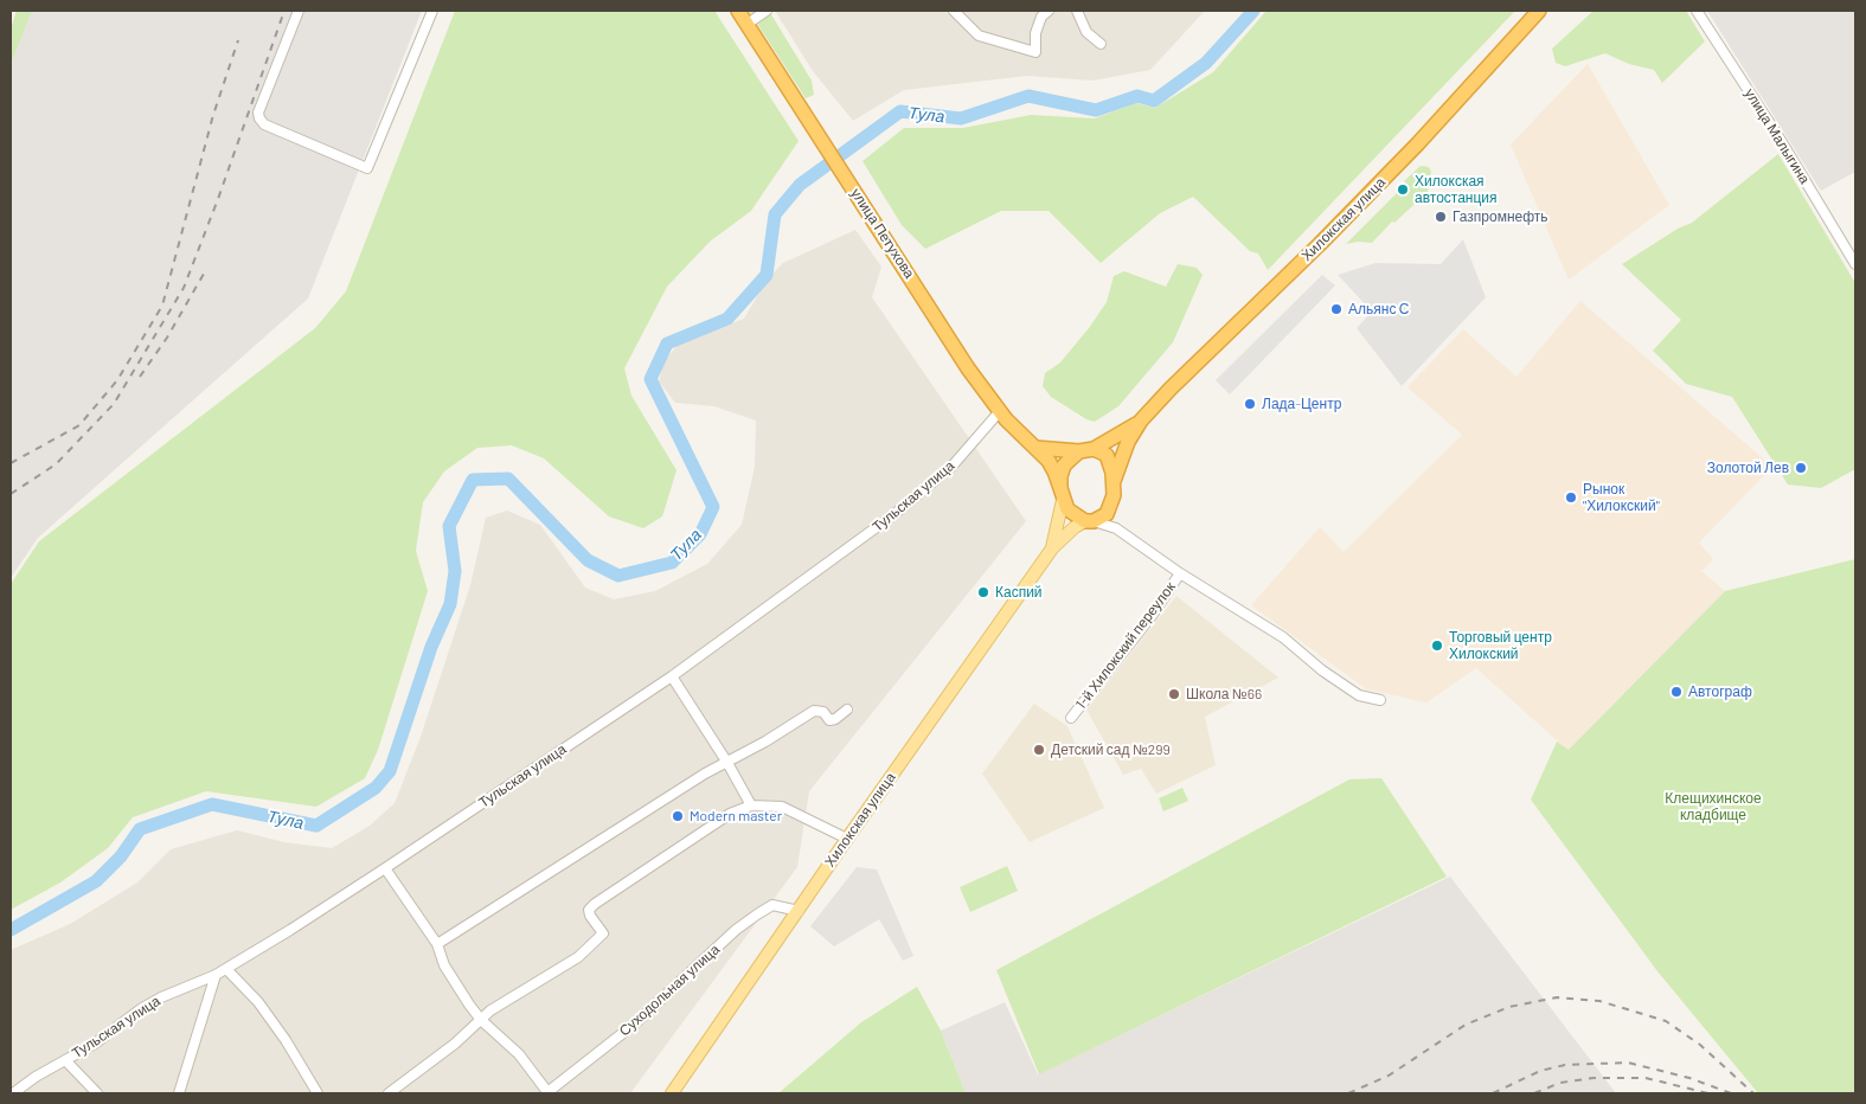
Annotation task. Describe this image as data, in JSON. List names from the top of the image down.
{
  "streets": {
    "highway": ["Хилокская улица", "улица Петухова"],
    "street": [
      "улица Малыгина",
      "Тульская улица",
      "1-й Хилокский переулок",
      "Суходольная улица"
    ]
  },
  "crossings": [
    ["Хилокская улица", "Суходольная улица"],
    ["улица Петухова", "Тульская улица"]
  ],
  "water": ["Тула"],
  "parks": ["Клещихинское кладбище"],
  "places": [
    "Хилокская автостанция",
    "Газпромнефть",
    "Альянс С",
    "Лада-Центр",
    "Золотой Лев",
    "Рынок \"Хилокский\"",
    "Каспий",
    "Торговый центр Хилокский",
    "Автограф",
    "Школа №66",
    "Детский сад №299",
    "Modern master"
  ]
}
